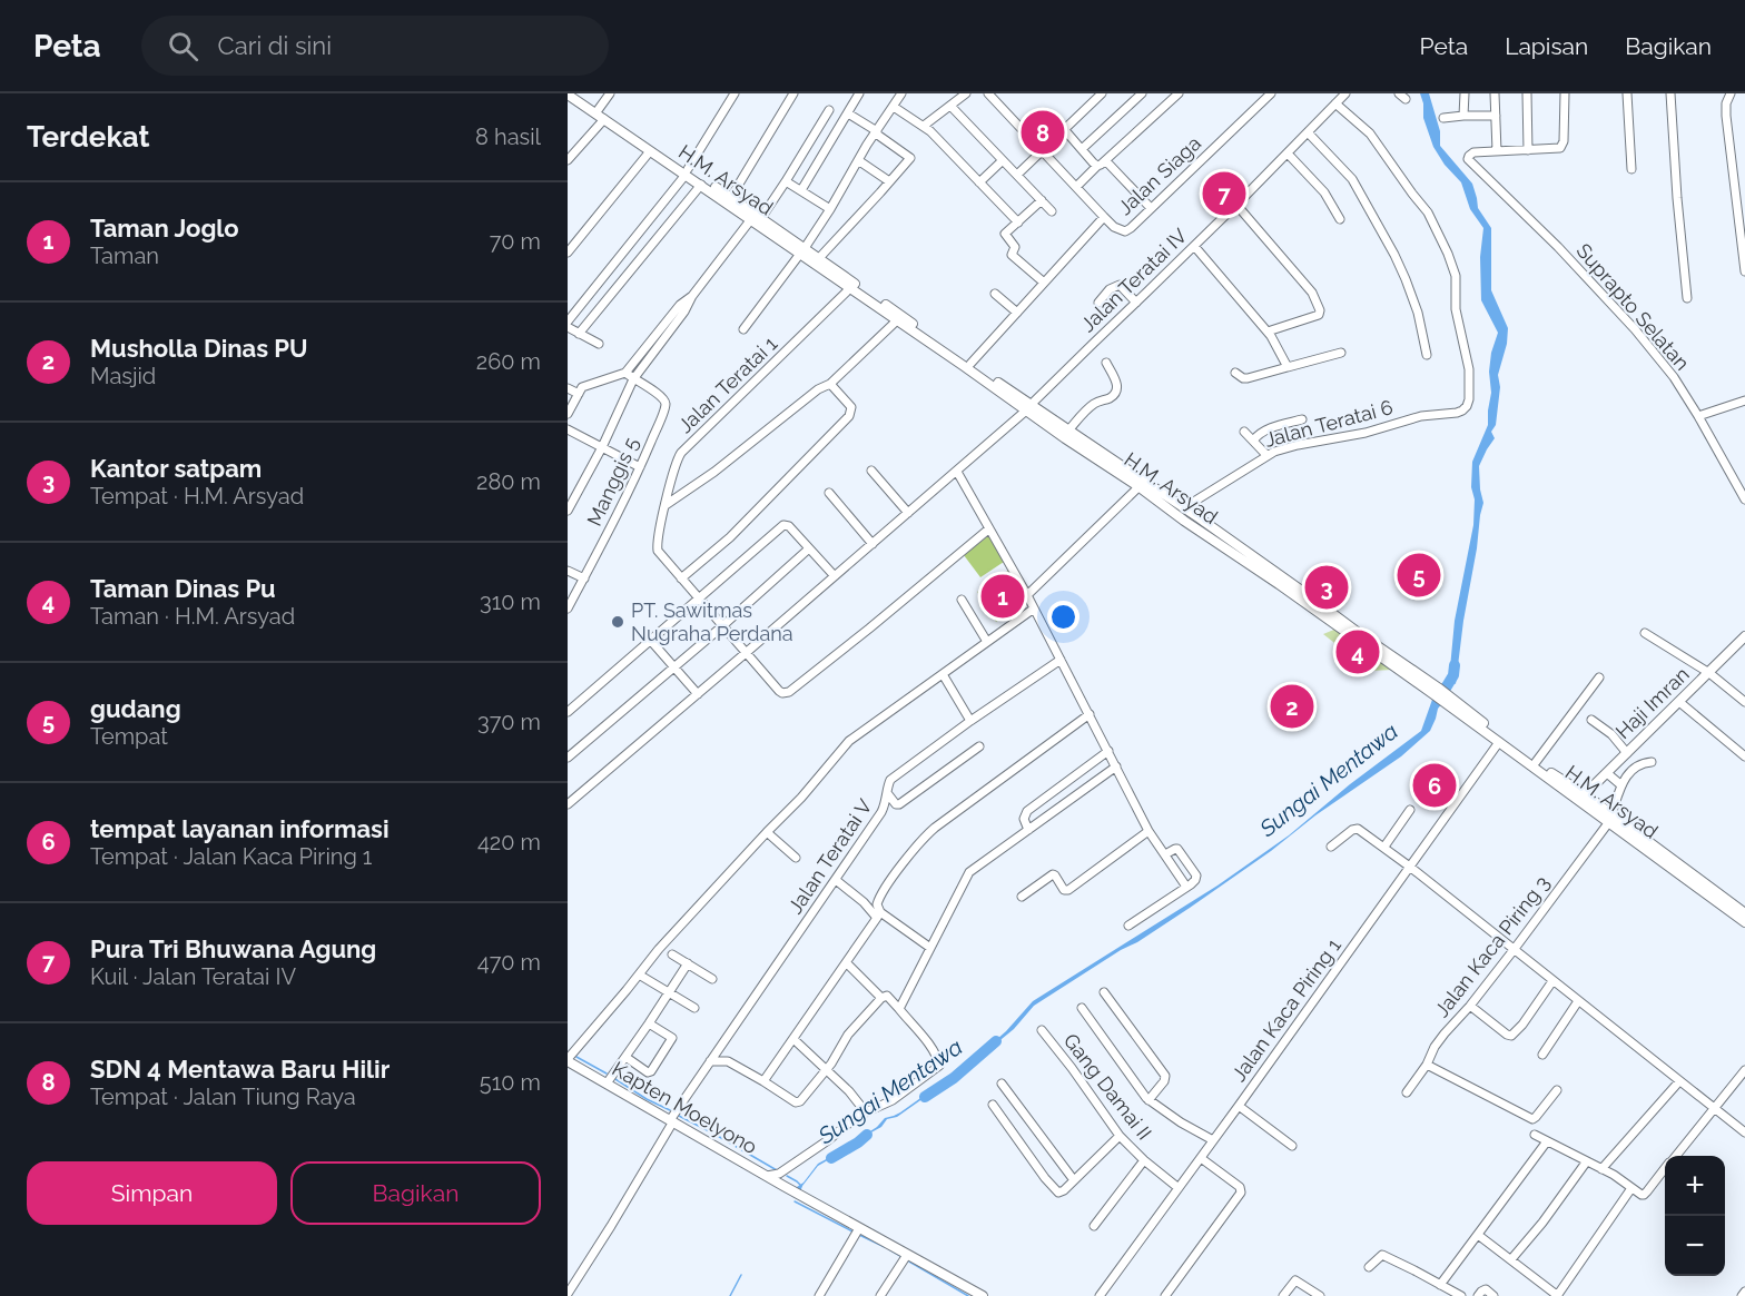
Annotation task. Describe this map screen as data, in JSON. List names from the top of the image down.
{
  "streets": {
    "street": [
      "Jalan Siaga",
      "H.M. Arsyad",
      "Jalan Teratai IV",
      "Suprapto Selatan",
      "Jalan Teratai 1",
      "Jalan Teratai 6",
      "Manggis 5",
      "Haji Imran",
      "Jalan Teratai V",
      "Jalan Kaca Piring 3",
      "Jalan Kaca Piring 1",
      "Gang Damai II",
      "Kapten Moelyono"
    ]
  },
  "crossings": [
    ["H.M. Arsyad", "Jalan Teratai IV"],
    ["H.M. Arsyad", "Jalan Teratai 1"],
    ["H.M. Arsyad", "Jalan Teratai 6"],
    ["H.M. Arsyad", "Manggis 5"],
    ["H.M. Arsyad", "Haji Imran"],
    ["H.M. Arsyad", "Jalan Kaca Piring 3"],
    ["H.M. Arsyad", "Jalan Kaca Piring 1"],
    ["Jalan Teratai IV", "Jalan Teratai 1"],
    ["Jalan Teratai IV", "Jalan Teratai 6"],
    ["Jalan Teratai V", "Kapten Moelyono"],
    ["Jalan Kaca Piring 1", "Gang Damai II"]
  ],
  "water": ["Sungai Mentawa"],
  "places": ["PT. Sawitmas Nugraha Perdana"],
  "page": {
    "header": "Peta",
    "search": "Cari di sini",
    "nav": ["Peta", "Lapisan", "Bagikan"],
    "heading": ["Terdekat", "8 hasil"],
    "pins": [
      "8",
      "7",
      "5",
      "3",
      "1",
      "4",
      "2",
      "6"
    ],
    "list": [
      {
        "mark": "1",
        "name": "Taman Joglo",
        "note": "Taman",
        "value": "70 m"
      },
      {
        "mark": "2",
        "name": "Musholla Dinas PU",
        "note": "Masjid",
        "value": "260 m"
      },
      {
        "mark": "3",
        "name": "Kantor satpam",
        "note": "Tempat · H.M. Arsyad",
        "value": "280 m"
      },
      {
        "mark": "4",
        "name": "Taman Dinas Pu",
        "note": "Taman · H.M. Arsyad",
        "value": "310 m"
      },
      {
        "mark": "5",
        "name": "gudang",
        "note": "Tempat",
        "value": "370 m"
      },
      {
        "mark": "6",
        "name": "tempat layanan informasi",
        "note": "Tempat · Jalan Kaca Piring 1",
        "value": "420 m"
      },
      {
        "mark": "7",
        "name": "Pura Tri Bhuwana Agung",
        "note": "Kuil · Jalan Teratai IV",
        "value": "470 m"
      },
      {
        "mark": "8",
        "name": "SDN 4 Mentawa Baru Hilir",
        "note": "Tempat · Jalan Tiung Raya",
        "value": "510 m"
      }
    ],
    "buttons": ["Simpan", "Bagikan"],
    "map_buttons": ["+", "−"]
  }
}
